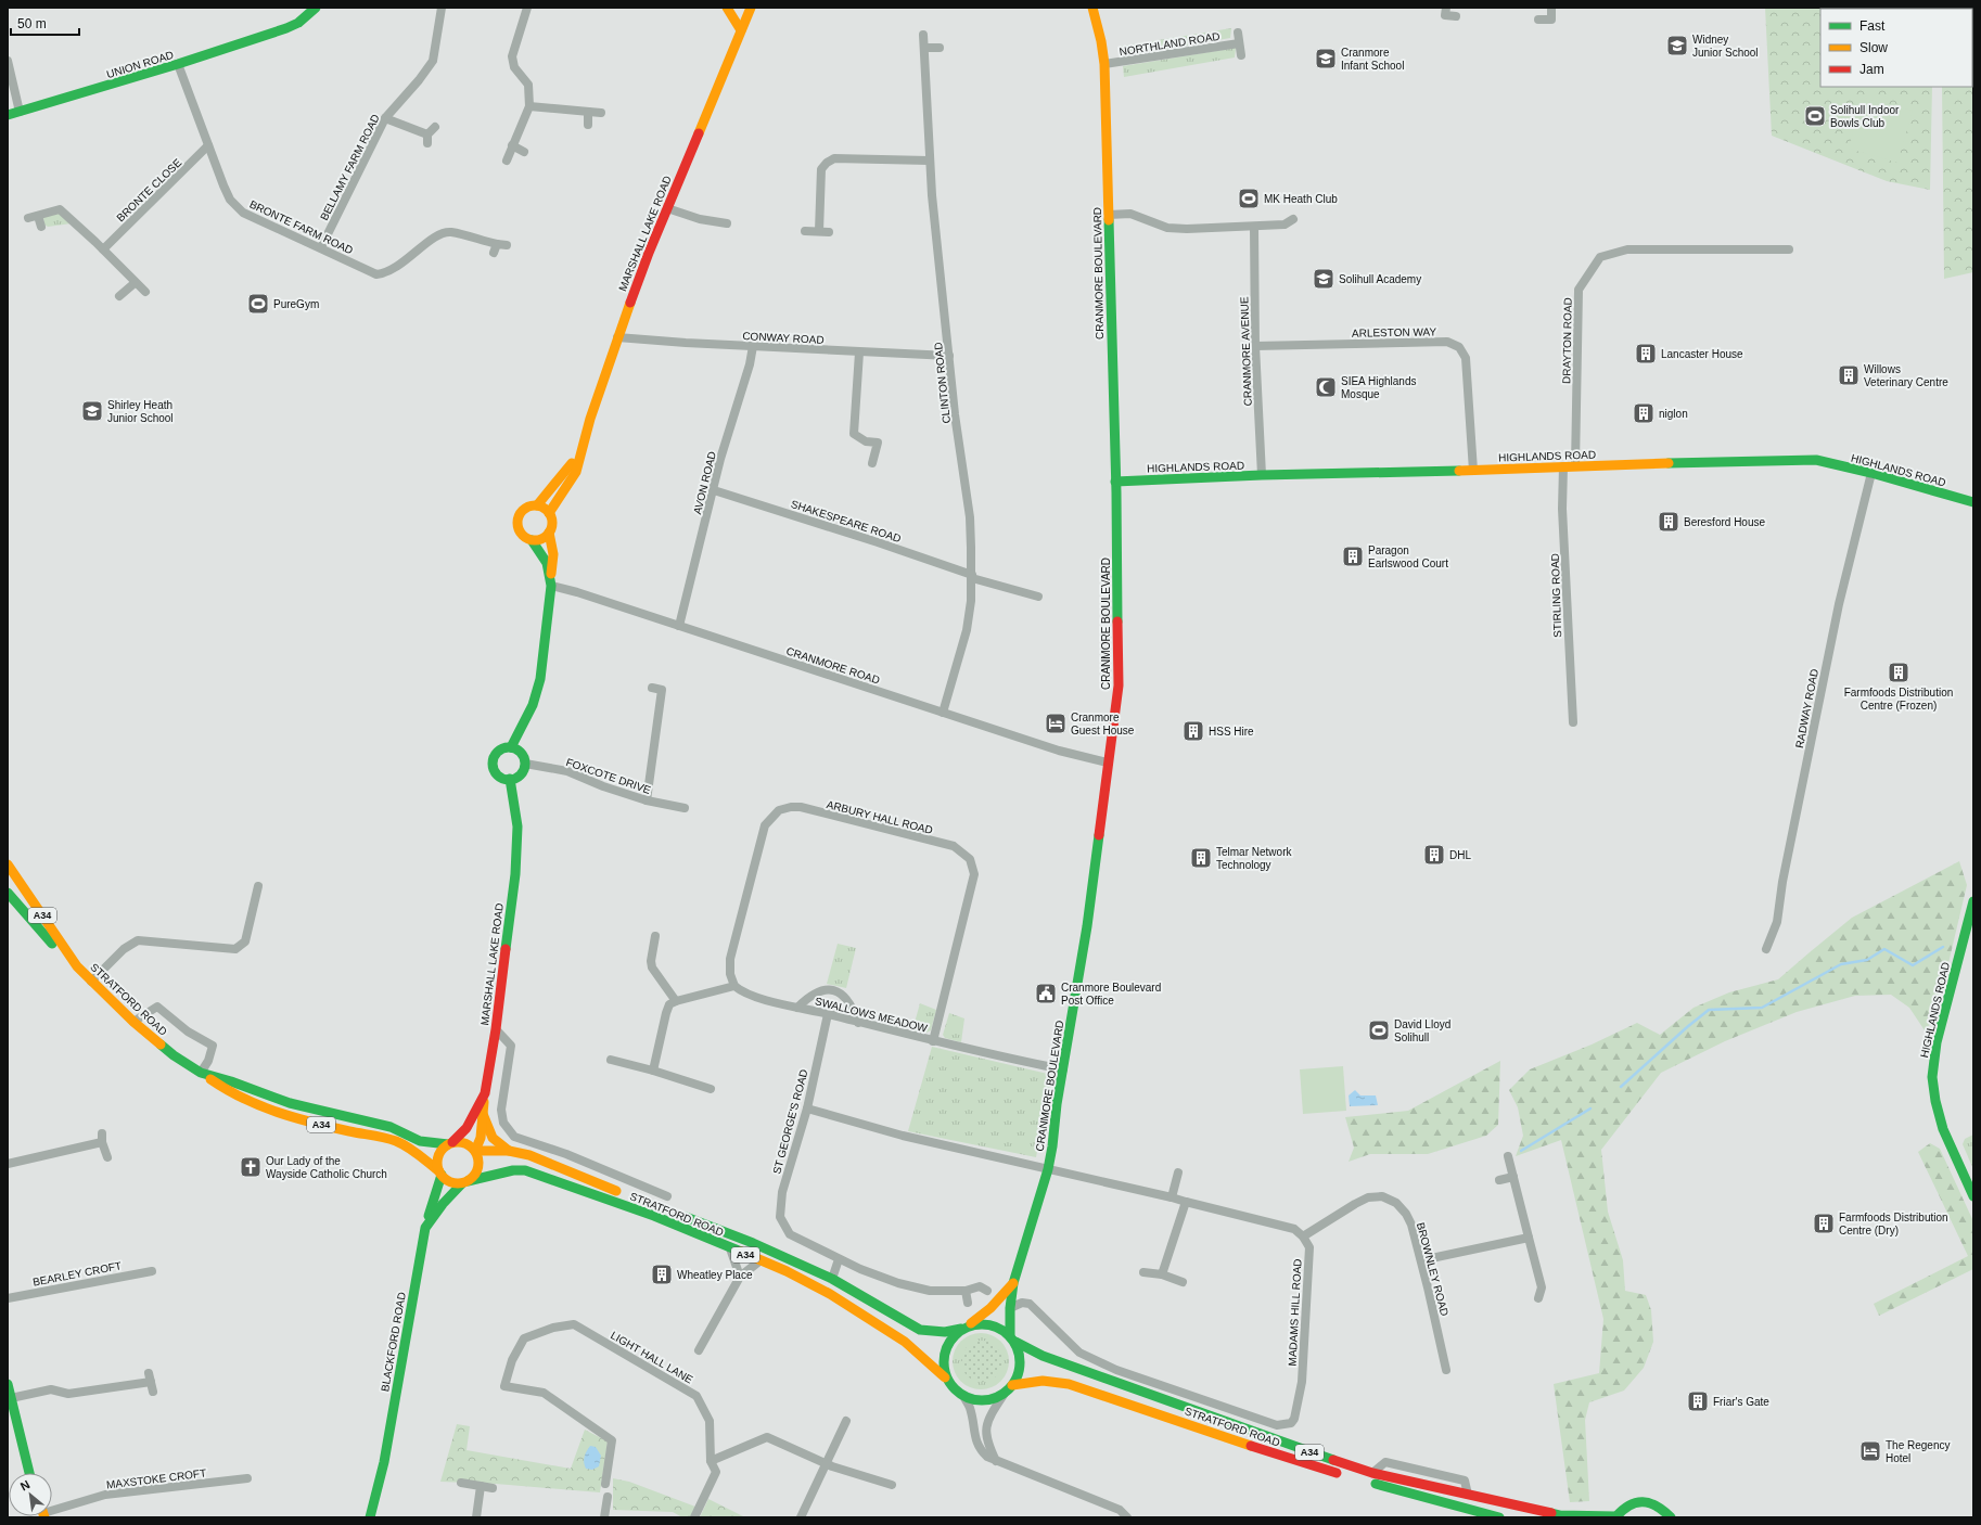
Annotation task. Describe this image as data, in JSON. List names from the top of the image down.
{
  "streets": {
    "main road": [
      "UNION ROAD",
      "MARSHALL LAKE ROAD",
      "CRANMORE BOULEVARD",
      "HIGHLANDS ROAD",
      "A34",
      "STRATFORD ROAD",
      "BLACKFORD ROAD"
    ],
    "street": [
      "NORTHLAND ROAD",
      "BELLAMY FARM ROAD",
      "BRONTE CLOSE",
      "BRONTE FARM ROAD",
      "ARLESTON WAY",
      "CONWAY ROAD",
      "DRAYTON ROAD",
      "CRANMORE AVENUE",
      "CLINTON ROAD",
      "AVON ROAD",
      "SHAKESPEARE ROAD",
      "STIRLING ROAD",
      "CRANMORE ROAD",
      "RADWAY ROAD",
      "FOXCOTE DRIVE",
      "ARBURY HALL ROAD",
      "SWALLOWS MEADOW",
      "ST GEORGE'S ROAD",
      "BROWNLEY ROAD",
      "BEARLEY CROFT",
      "MADAMS HILL ROAD",
      "LIGHT HALL LANE",
      "MAXSTOKE CROFT"
    ]
  },
  "crossings": [
    ["NORTHLAND ROAD", "CRANMORE BOULEVARD"],
    ["UNION ROAD", "BRONTE FARM ROAD"],
    ["BELLAMY FARM ROAD", "BRONTE FARM ROAD"],
    ["BRONTE CLOSE", "BRONTE FARM ROAD"],
    ["MARSHALL LAKE ROAD", "CONWAY ROAD"],
    ["MARSHALL LAKE ROAD", "CRANMORE ROAD"],
    ["MARSHALL LAKE ROAD", "FOXCOTE DRIVE"],
    ["MARSHALL LAKE ROAD", "STRATFORD ROAD"],
    ["MARSHALL LAKE ROAD", "BLACKFORD ROAD"],
    ["CRANMORE BOULEVARD", "HIGHLANDS ROAD"],
    ["CRANMORE BOULEVARD", "CRANMORE ROAD"],
    ["CRANMORE BOULEVARD", "A34"],
    ["CRANMORE BOULEVARD", "STRATFORD ROAD"],
    ["CRANMORE BOULEVARD", "SWALLOWS MEADOW"],
    ["ARLESTON WAY", "CRANMORE AVENUE"],
    ["ARLESTON WAY", "HIGHLANDS ROAD"],
    ["CONWAY ROAD", "CLINTON ROAD"],
    ["CONWAY ROAD", "AVON ROAD"],
    ["DRAYTON ROAD", "HIGHLANDS ROAD"],
    ["CRANMORE AVENUE", "HIGHLANDS ROAD"],
    ["CLINTON ROAD", "SHAKESPEARE ROAD"],
    ["CLINTON ROAD", "CRANMORE ROAD"],
    ["HIGHLANDS ROAD", "STIRLING ROAD"],
    ["HIGHLANDS ROAD", "RADWAY ROAD"],
    ["AVON ROAD", "SHAKESPEARE ROAD"],
    ["AVON ROAD", "CRANMORE ROAD"],
    ["ARBURY HALL ROAD", "SWALLOWS MEADOW"],
    ["A34", "STRATFORD ROAD"],
    ["STRATFORD ROAD", "MADAMS HILL ROAD"],
    ["STRATFORD ROAD", "BLACKFORD ROAD"],
    ["SWALLOWS MEADOW", "ST GEORGE'S ROAD"],
    ["BROWNLEY ROAD", "MADAMS HILL ROAD"]
  ],
  "places": {
    "school or university": [
      "Widney Junior School",
      "Cranmore Infant School",
      "Solihull Academy",
      "Shirley Heath Junior School"
    ],
    "sports": [
      "Solihull Indoor Bowls Club",
      "MK Heath Club",
      "PureGym",
      "David Lloyd Solihull"
    ],
    "building": [
      "Lancaster House",
      "Willows Veterinary Centre",
      "niglon",
      "Beresford House",
      "Paragon Earlswood Court",
      "Farmfoods Distribution Centre (Frozen)",
      "HSS Hire",
      "DHL",
      "Telmar Network Technology",
      "Farmfoods Distribution Centre (Dry)",
      "Wheatley Place",
      "Friar's Gate"
    ],
    "mosque": ["SIEA Highlands Mosque"],
    "hotel": ["Cranmore Guest House", "The Regency Hotel"],
    "public building": ["Cranmore Boulevard Post Office"],
    "church": ["Our Lady of the Wayside Catholic Church"]
  },
  "legend": ["Fast", "Slow", "Jam"],
  "scale_bar": "50 m",
  "north": "top left"
}
